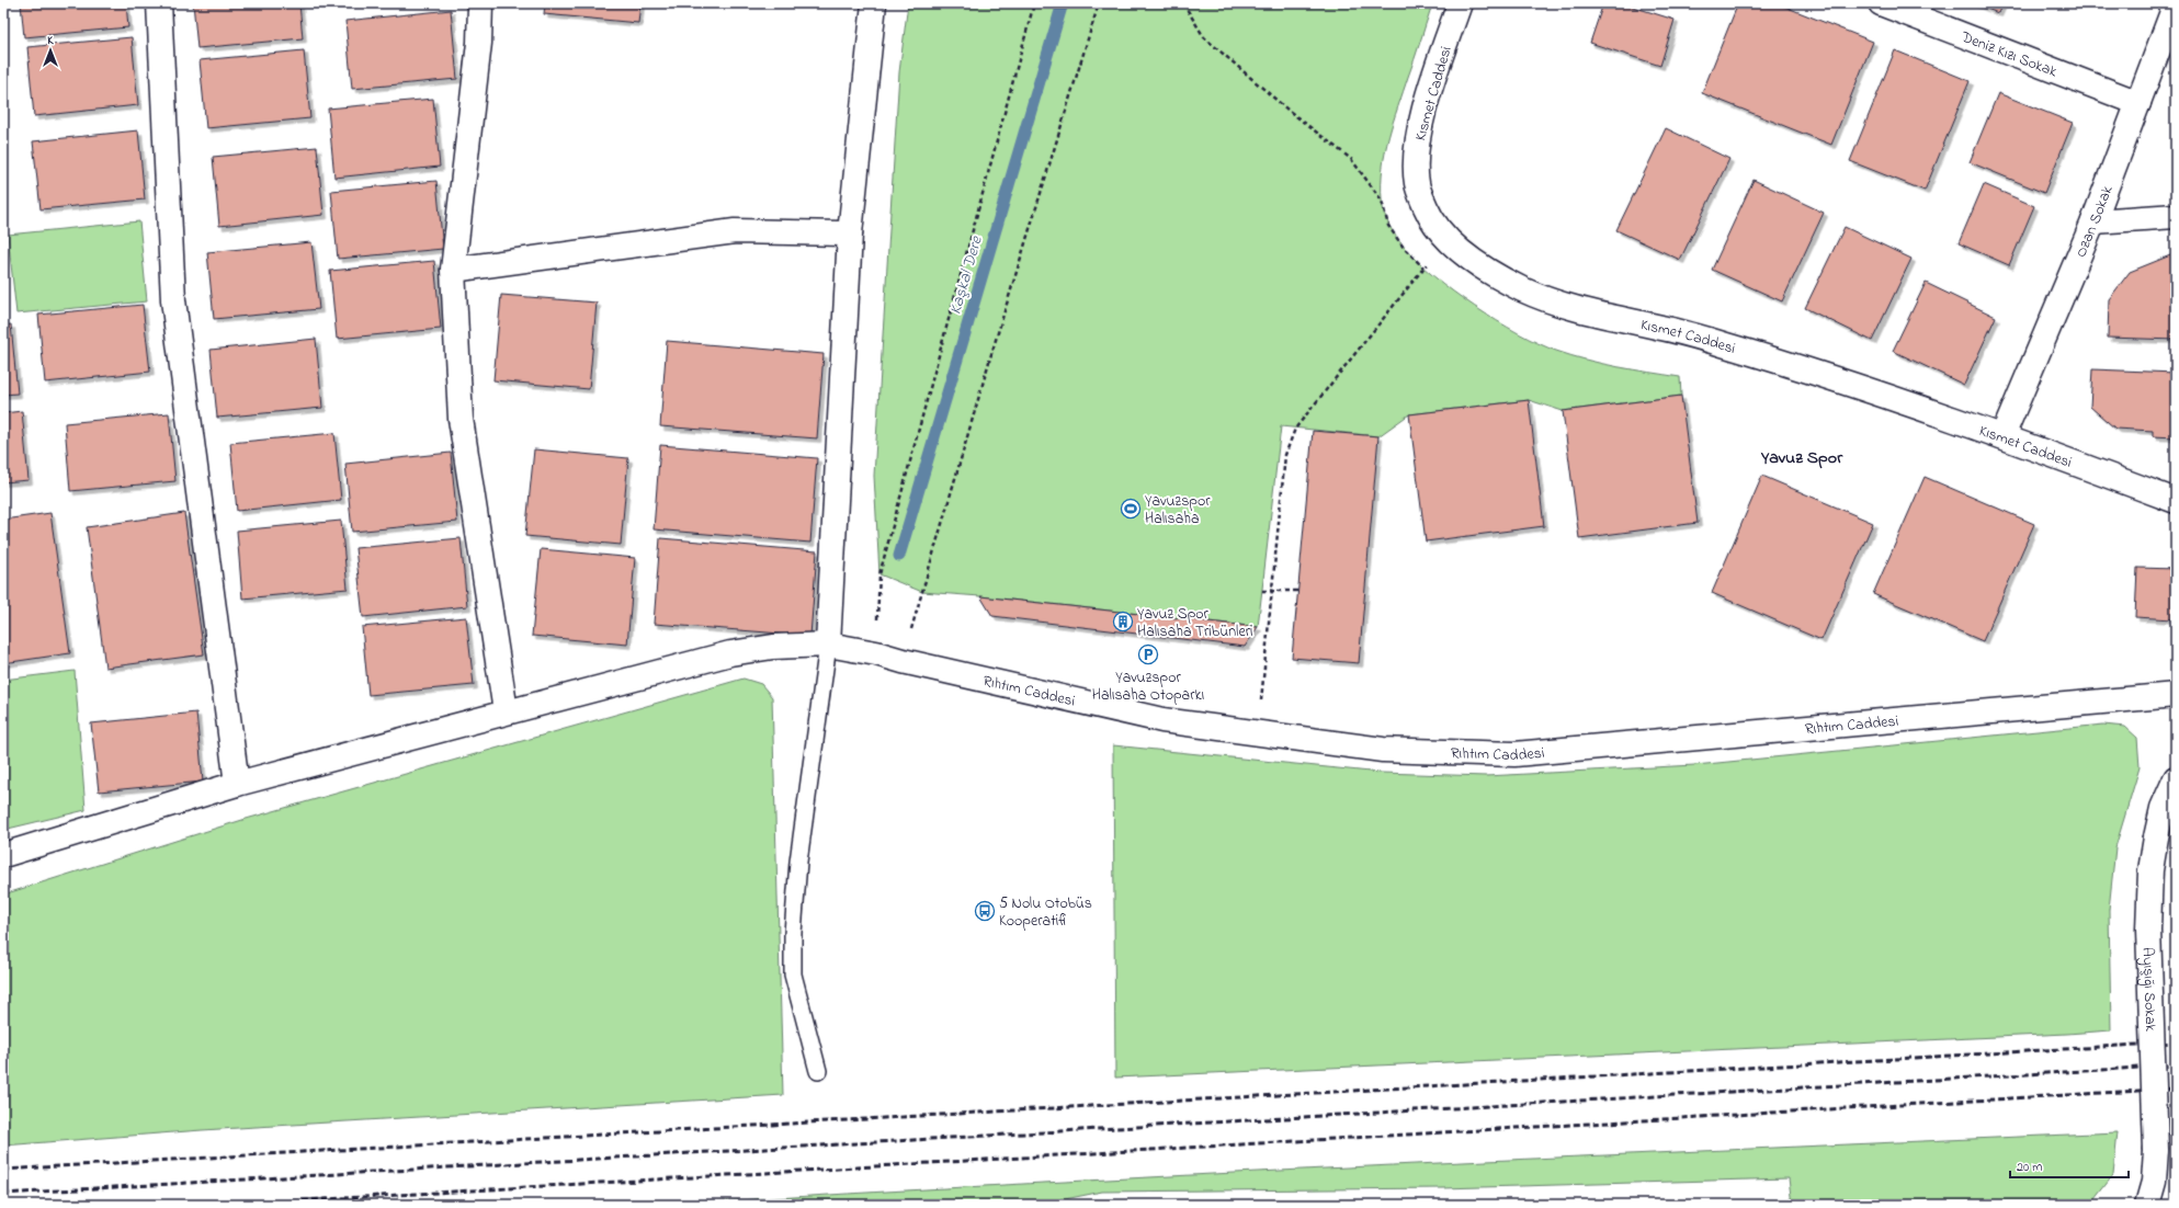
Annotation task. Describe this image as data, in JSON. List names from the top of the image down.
{
  "streets": {
    "street": [
      "Deniz Kızı Sokak",
      "Kısmet Caddesi",
      "Ozan Sokak",
      "Rıhtım Caddesi",
      "Ayışığı Sokak"
    ]
  },
  "crossings": [
    ["Deniz Kızı Sokak", "Ozan Sokak"],
    ["Kısmet Caddesi", "Ozan Sokak"]
  ],
  "districts": ["Yavuz Spor"],
  "water": ["Kaşkal Dere"],
  "places": {
    "sports": ["Yavuzspor Halısaha"],
    "building": ["Yavuz Spor Halısaha Tribünleri"],
    "parking": ["Yavuzspor Halısaha Otoparkı"],
    "bus stop": ["5 Nolu Otobüs Kooperatifi"]
  },
  "scale_bar": "20 m",
  "north": "top"
}
